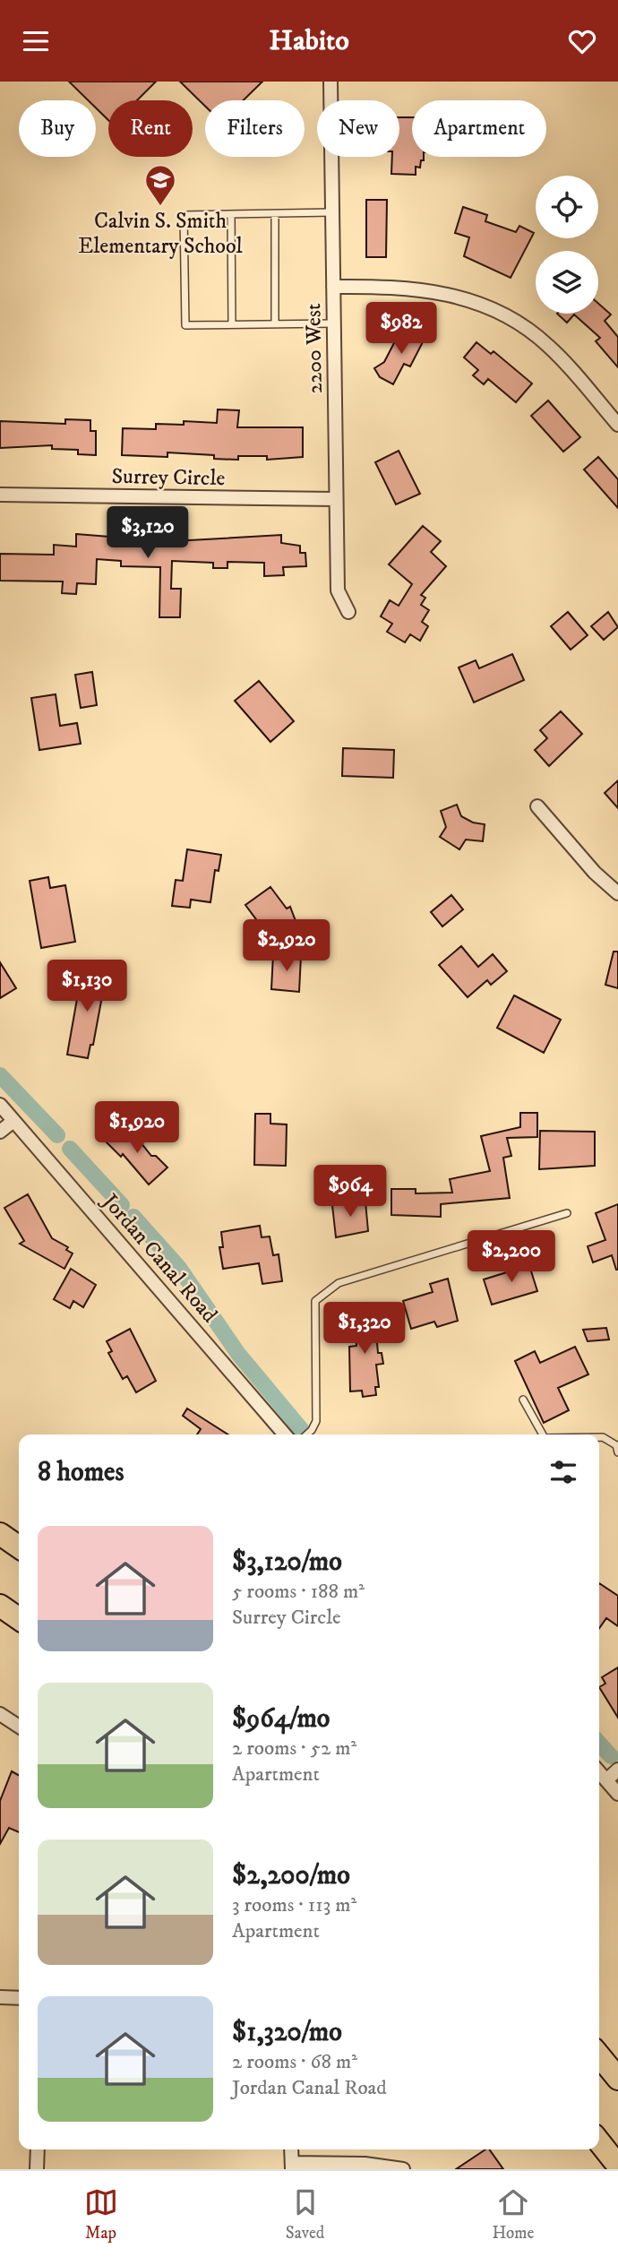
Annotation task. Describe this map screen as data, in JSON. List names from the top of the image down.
{
  "streets": {
    "street": ["2200 West", "Surrey Circle", "Jordan Canal Road"]
  },
  "crossings": [
    ["2200 West", "Surrey Circle"]
  ],
  "places": {
    "school or university": ["Calvin S. Smith Elementary School"]
  },
  "page": {
    "header": "Habito",
    "chip": [
      "Buy",
      "Rent",
      "Filters",
      "New",
      "Apartment"
    ],
    "price": [
      "$982",
      "$3,120",
      "$2,920",
      "$1,130",
      "$1,920",
      "$964",
      "$2,200",
      "$1,320"
    ],
    "heading": "8 homes",
    "list": [
      {
        "name": "$3,120/mo",
        "note": "5 rooms · 188 m² · Surrey Circle"
      },
      {
        "name": "$964/mo",
        "note": "2 rooms · 52 m² · Apartment"
      },
      {
        "name": "$2,200/mo",
        "note": "3 rooms · 113 m² · Apartment"
      },
      {
        "name": "$1,320/mo",
        "note": "2 rooms · 68 m² · Jordan Canal Road"
      }
    ],
    "tabs": ["Map", "Saved", "Home"]
  }
}
